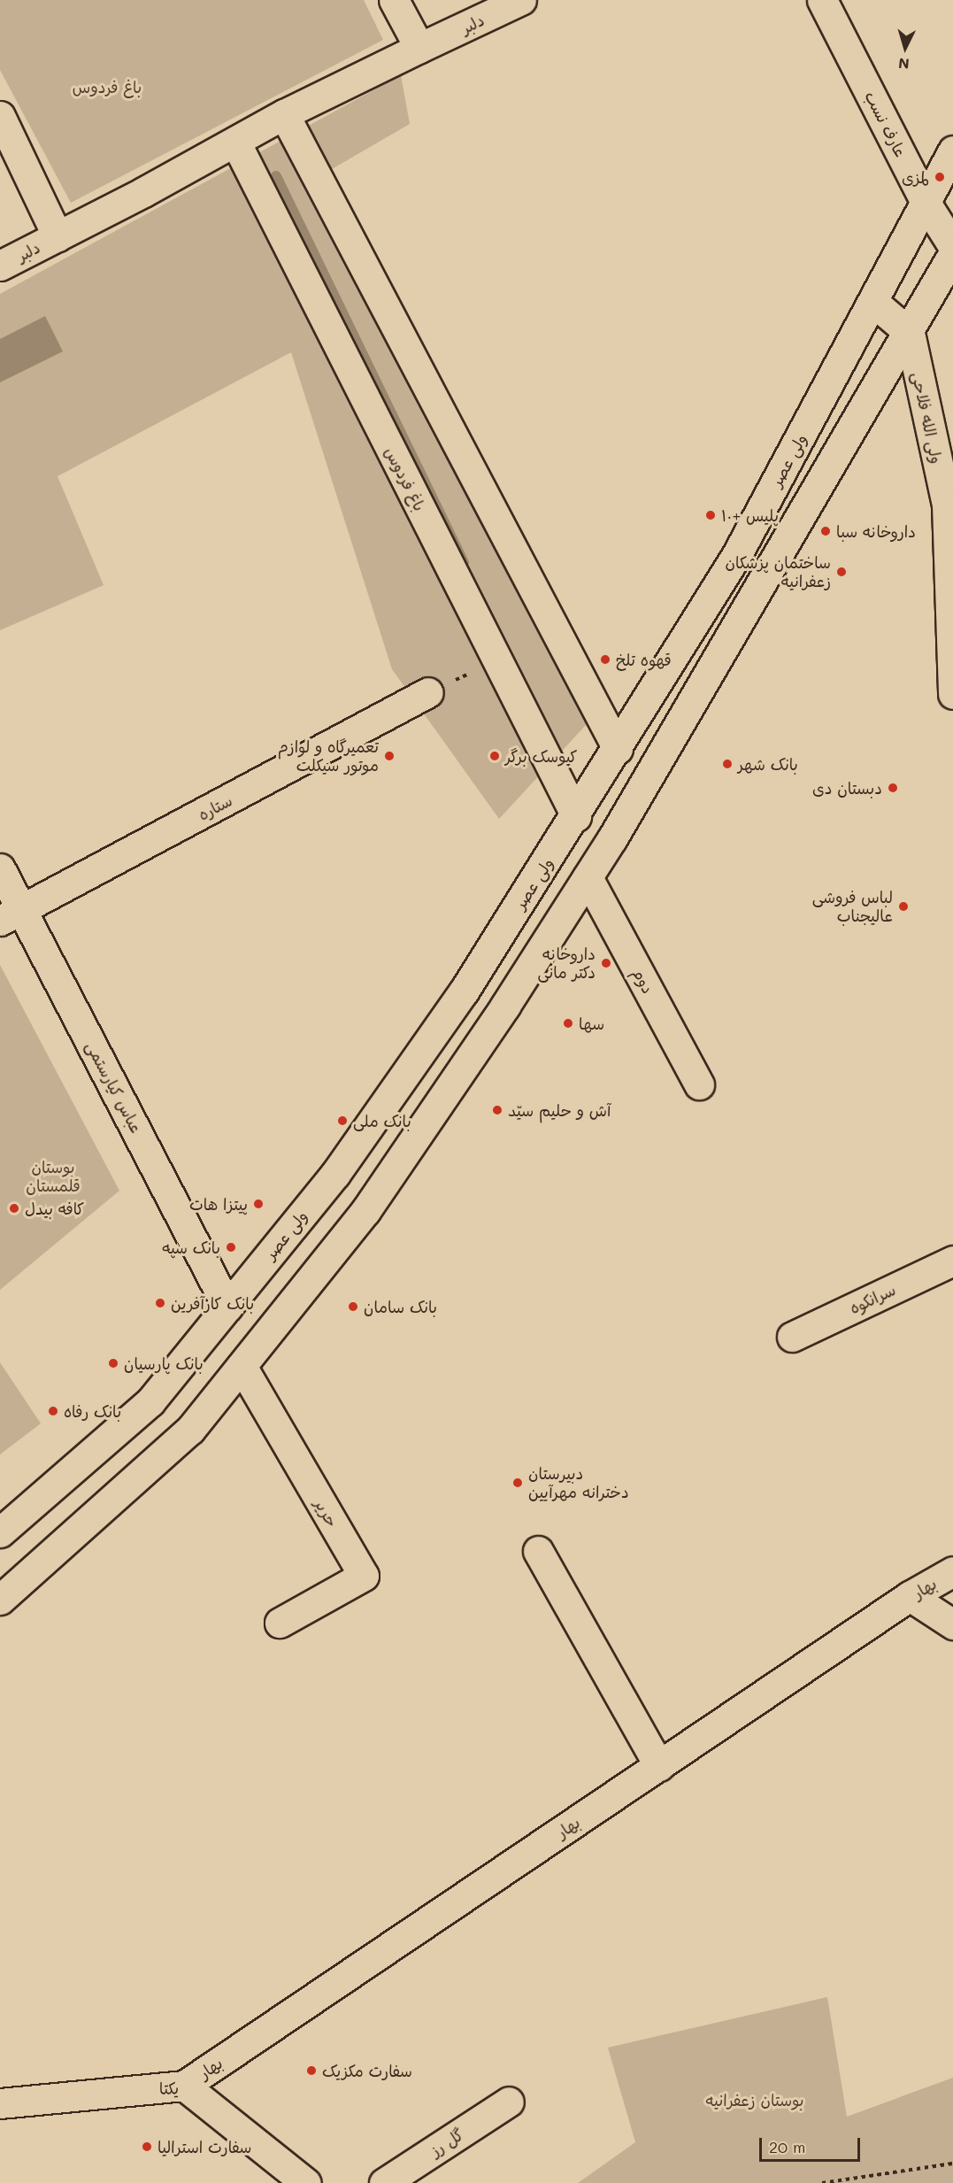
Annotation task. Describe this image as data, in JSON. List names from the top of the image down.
{
  "streets": {
    "street": [
      "دلبر",
      "عارف نسب",
      "ولی‌ الله فلاحی",
      "ولی عصر",
      "باغ فردوس",
      "ستاره",
      "دوم",
      "عباس کیارستمی",
      "سرانکوه",
      "حریر",
      "بهار",
      "یکتا",
      "گل رز"
    ]
  },
  "crossings": [
    ["دلبر", "باغ فردوس"],
    ["عارف نسب", "ولی عصر"],
    ["ولی عصر", "باغ فردوس"],
    ["ولی عصر", "عباس کیارستمی"],
    ["ستاره", "عباس کیارستمی"],
    ["بهار", "یکتا"]
  ],
  "parks": ["باغ فردوس", "بوستان قلمستان", "بوستان زعفرانیه"],
  "places": [
    "لمزی",
    "پلیس +۱۰",
    "داروخانه سبا",
    "ساختمان پزشکان زعفرانیه",
    "قهوه تلخ",
    "تعمیرگاه و لوازم موتور سیکلت",
    "کیوسک برگر",
    "بانک شهر",
    "دبستان دی",
    "لباس فروشی عالیجناب",
    "داروخانه دکتر مانی",
    "سها",
    "آش و حلیم سیّد",
    "بانک ملی",
    "پیتزا هات",
    "کافه بیدل",
    "بانک سپه",
    "بانک کارآفرین",
    "بانک سامان",
    "بانک پارسیان",
    "بانک رفاه",
    "دبیرستان دخترانه مهرآیین",
    "سفارت مکزیک",
    "سفارت استرالیا"
  ],
  "scale_bar": "20 m",
  "north": "bottom"
}
